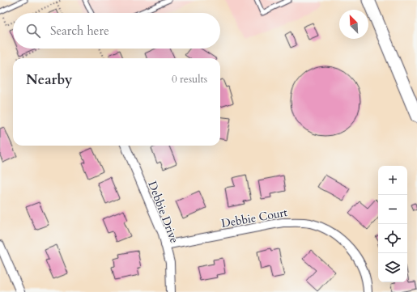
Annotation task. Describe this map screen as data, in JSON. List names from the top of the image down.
{
  "streets": {
    "street": ["Debbie Drive", "Debbie Court"]
  },
  "crossings": [
    ["Debbie Drive", "Debbie Court"]
  ],
  "north": "top left",
  "page": {
    "search": "Search here",
    "heading": ["Nearby", "0 results"],
    "map_buttons": ["+", "−"]
  }
}
